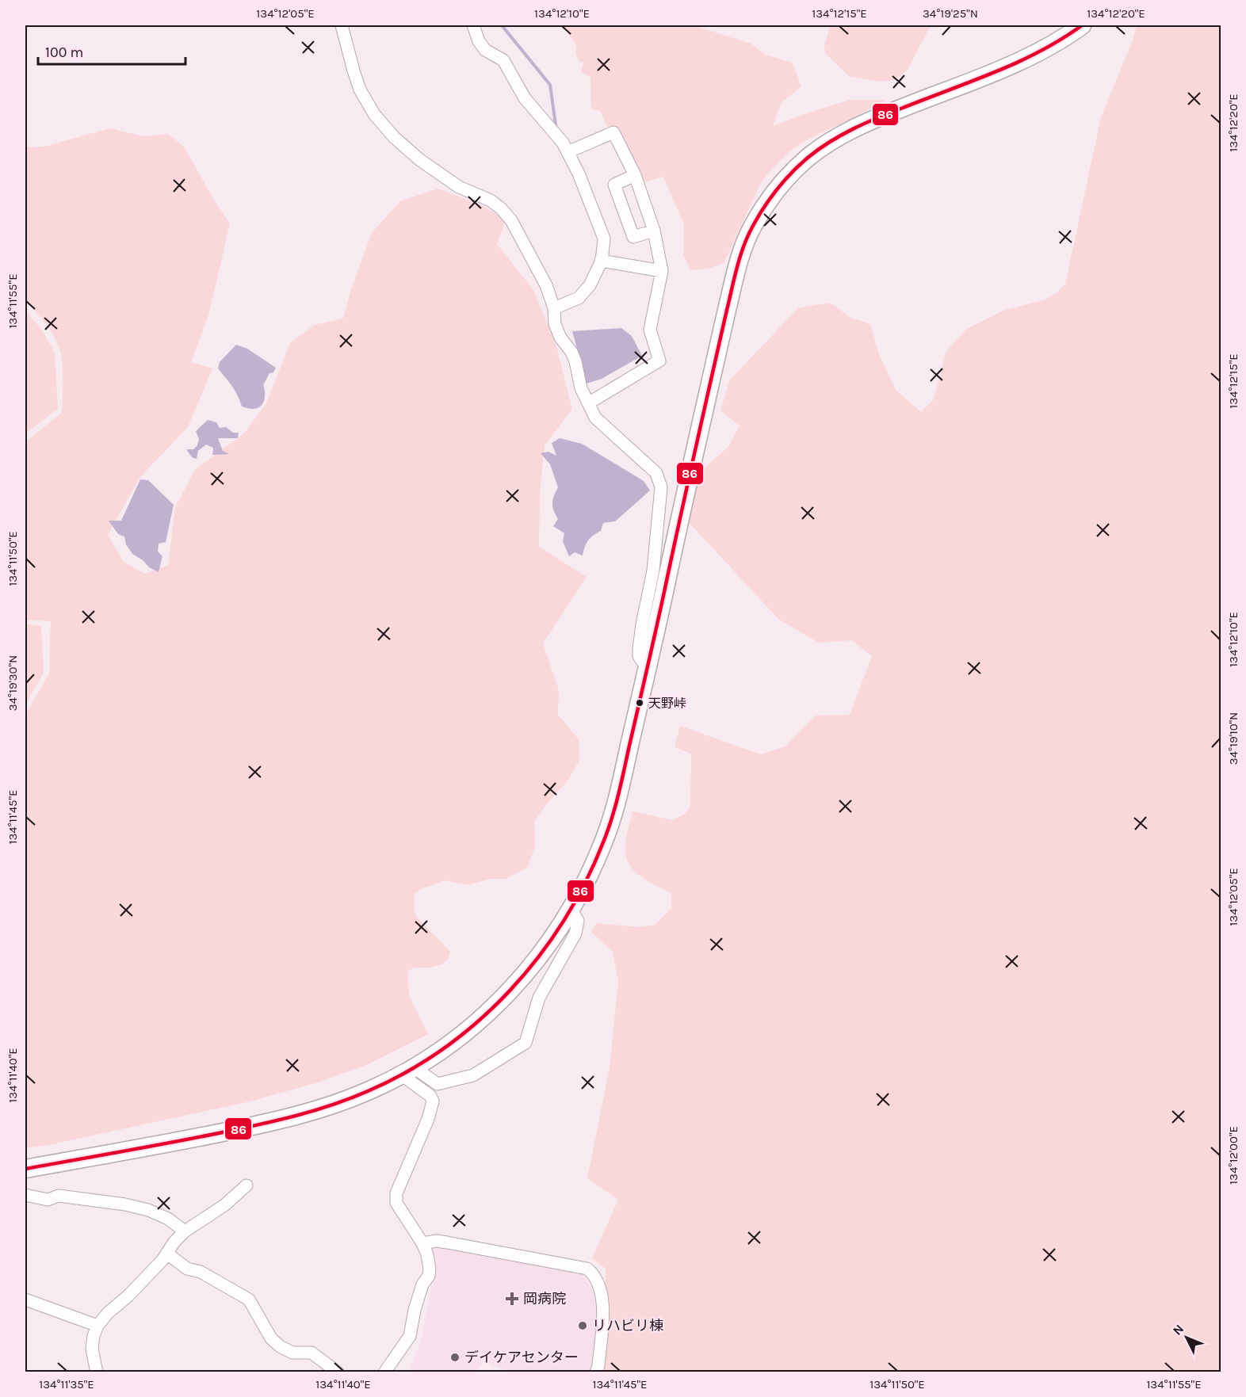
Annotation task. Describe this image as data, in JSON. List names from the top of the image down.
{
  "places": {
    "other": ["天野峠", "リハビリ棟", "デイケアセンター"],
    "health": ["岡病院"]
  },
  "lines": ["transit line 86"],
  "scale_bar": "100 m",
  "north": "top left",
  "coordinates": [
    "134°12'05\"E",
    "134°12'10\"E",
    "134°12'15\"E",
    "34°19'25\"N",
    "134°12'20\"E",
    "134°11'55\"E",
    "134°11'50\"E",
    "34°19'30\"N",
    "34°19'10\"N",
    "134°11'45\"E",
    "134°11'40\"E",
    "134°12'00\"E",
    "134°11'35\"E"
  ]
}
